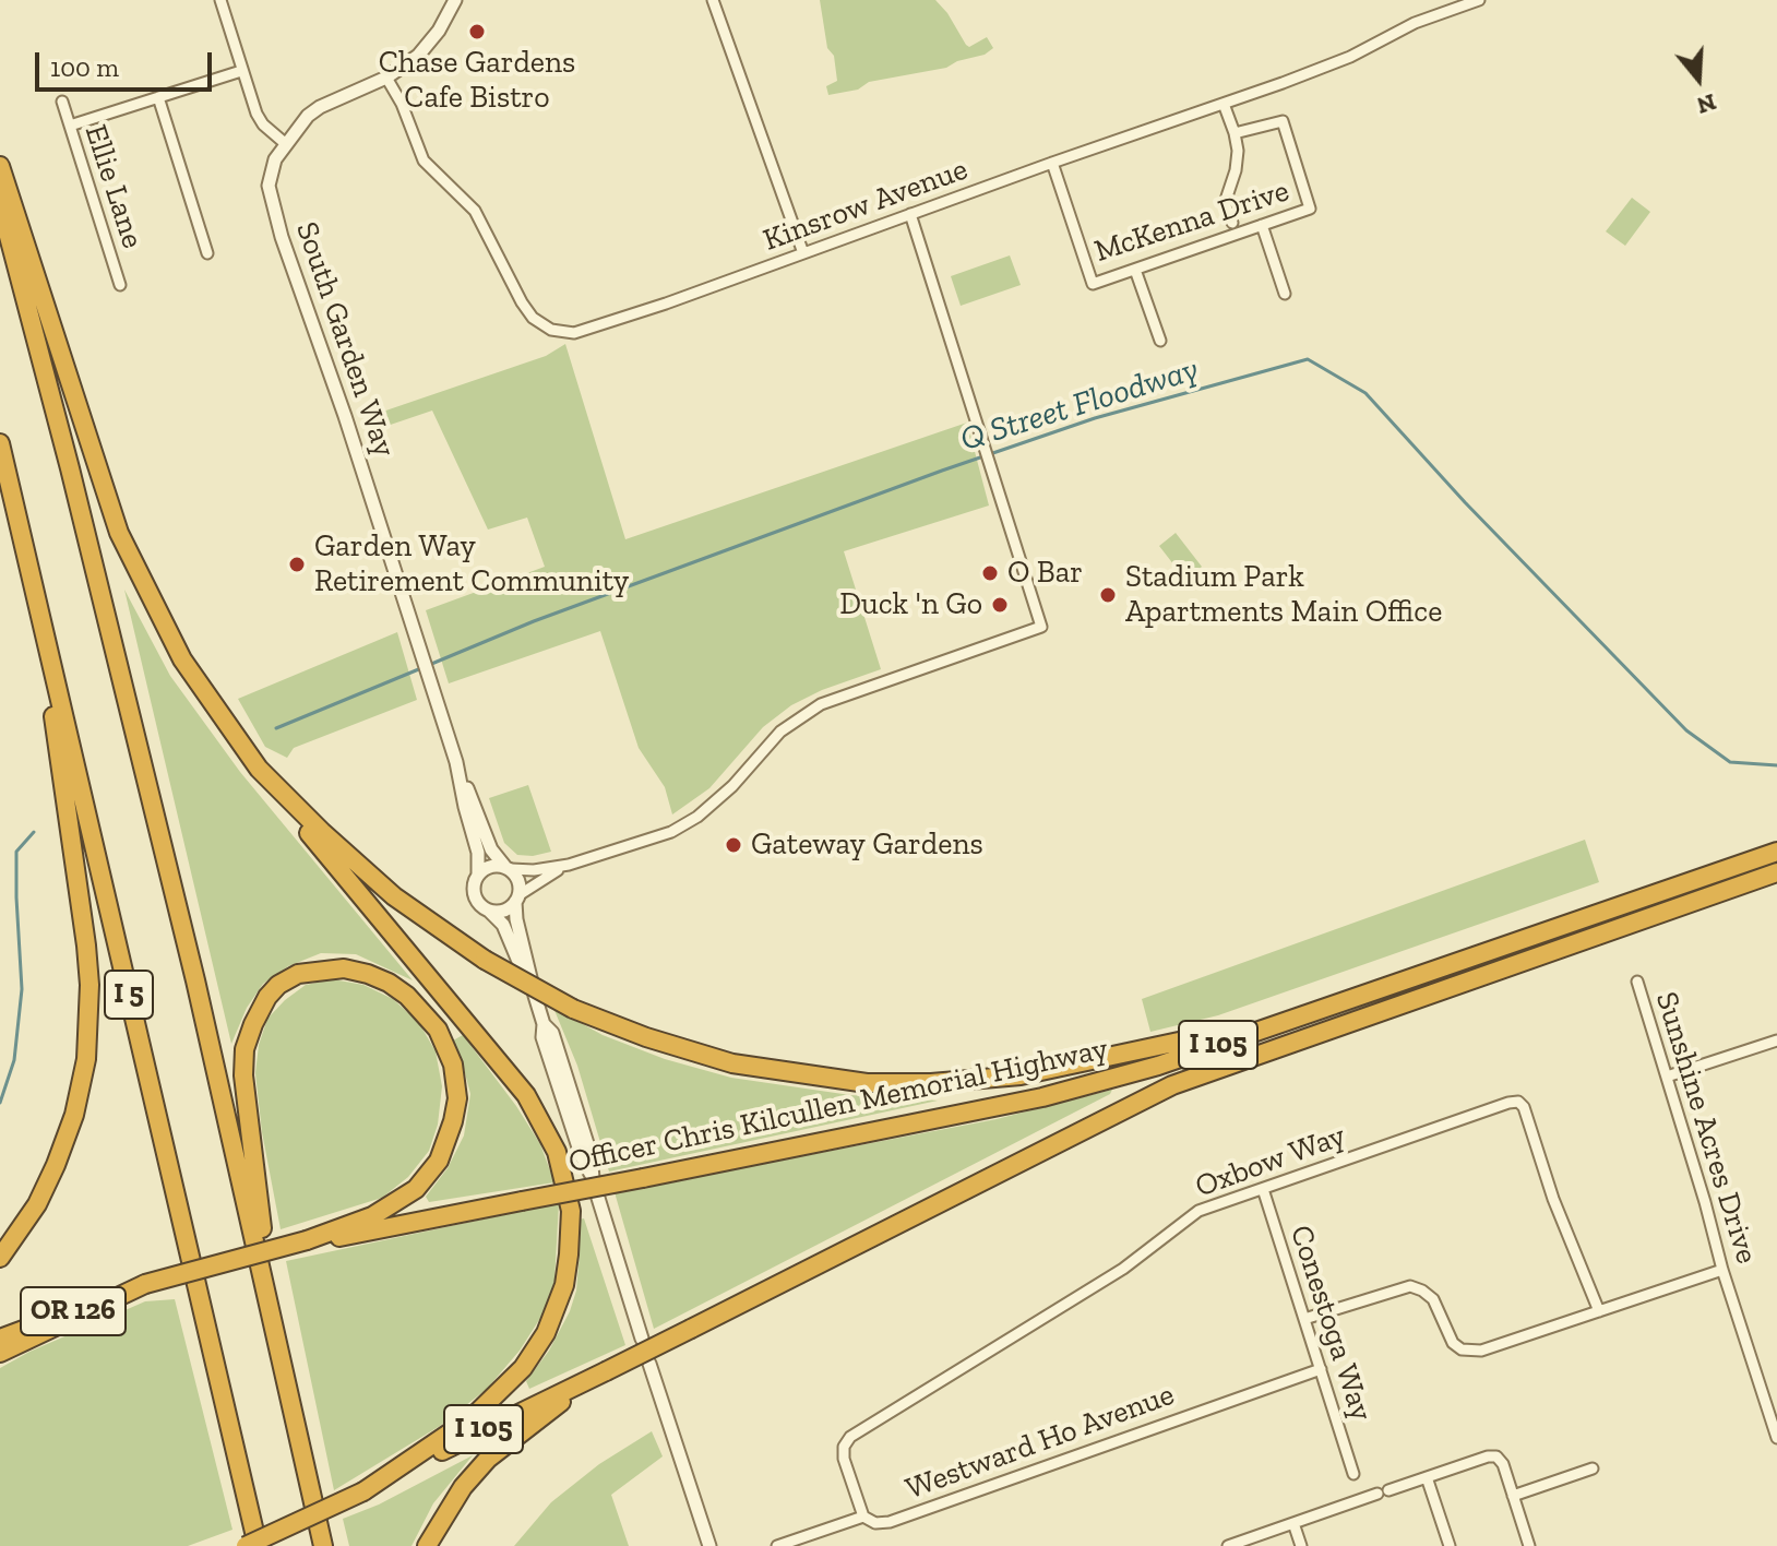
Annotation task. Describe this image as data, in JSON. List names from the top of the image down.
{
  "streets": {
    "highway": [
      "I 5",
      "I 105",
      "Officer Chris Kilcullen Memorial Highway",
      "OR 126"
    ],
    "street": [
      "Ellie Lane",
      "Kinsrow Avenue",
      "McKenna Drive",
      "South Garden Way",
      "Sunshine Acres Drive",
      "Oxbow Way",
      "Conestoga Way",
      "Westward Ho Avenue"
    ]
  },
  "crossings": [
    ["Kinsrow Avenue", "McKenna Drive"],
    ["Kinsrow Avenue", "South Garden Way"],
    ["Oxbow Way", "Conestoga Way"],
    ["Oxbow Way", "Westward Ho Avenue"],
    ["Conestoga Way", "Westward Ho Avenue"]
  ],
  "water": ["Q Street Floodway"],
  "places": [
    "Chase Gardens Cafe Bistro",
    "Garden Way Retirement Community",
    "O Bar",
    "Stadium Park Apartments Main Office",
    "Duck 'n Go",
    "Gateway Gardens"
  ],
  "scale_bar": "100 m",
  "north": "bottom"
}
